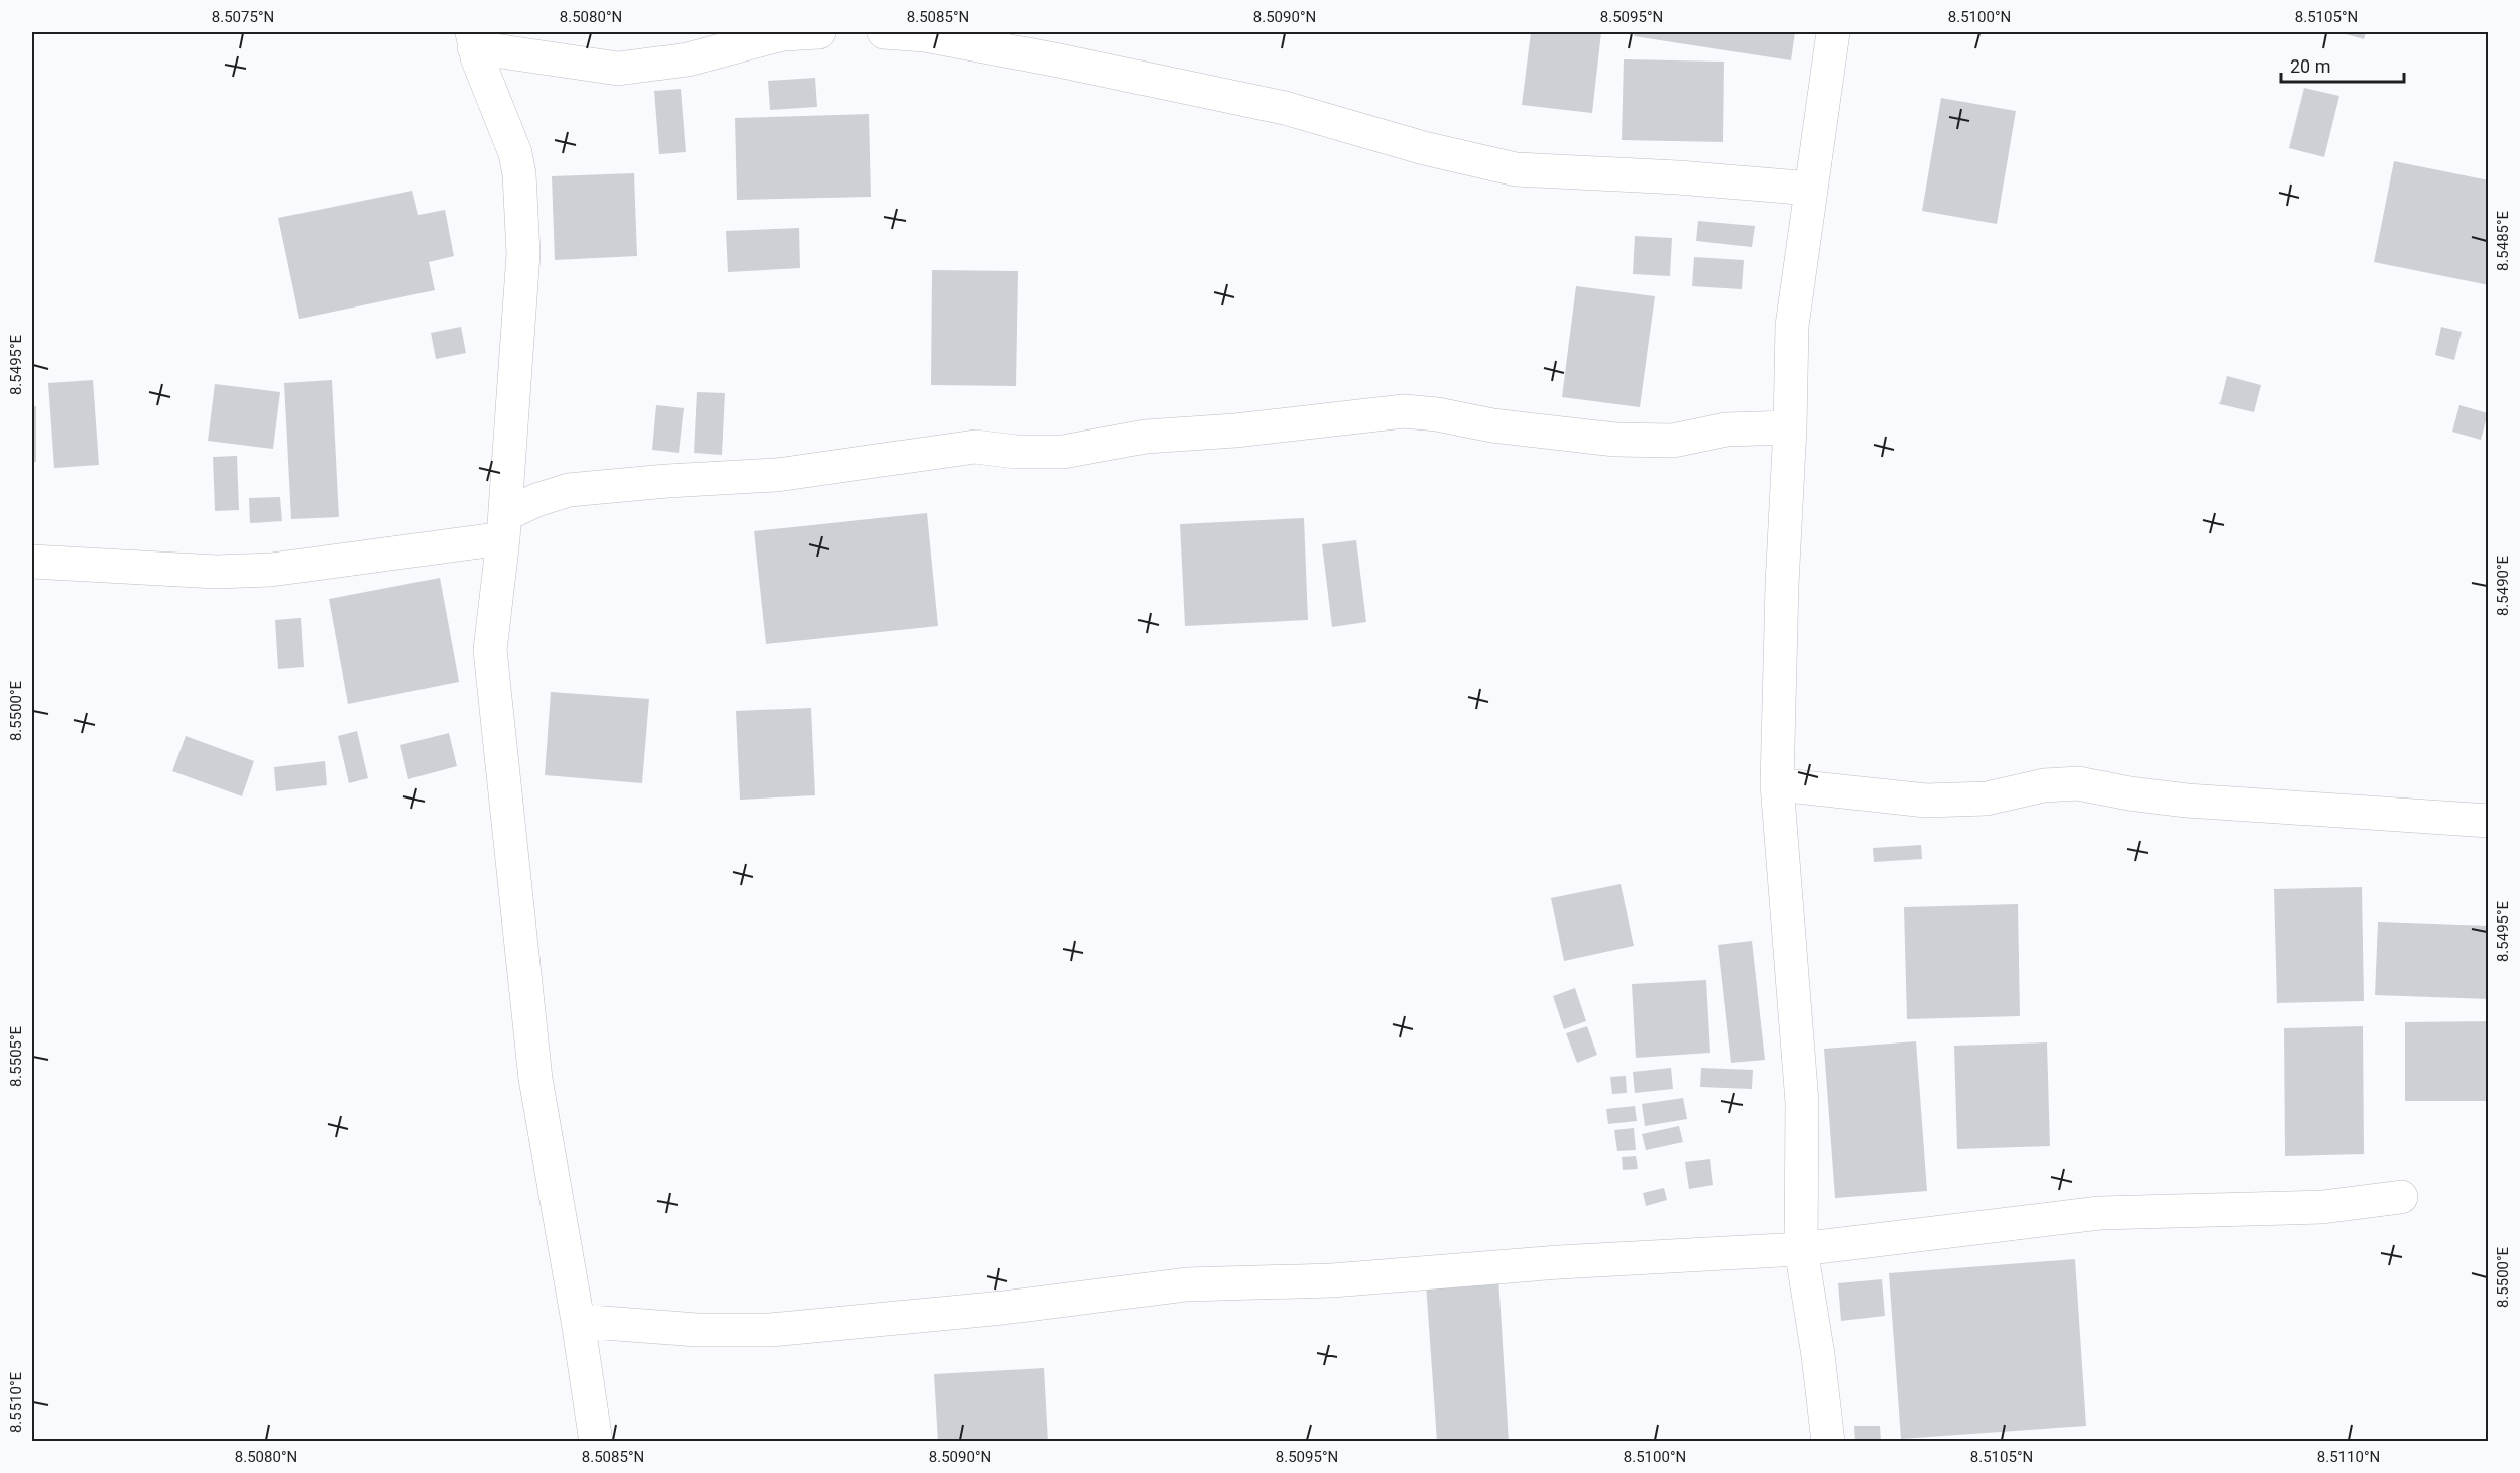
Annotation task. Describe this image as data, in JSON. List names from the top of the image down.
{
  "scale_bar": "20 m",
  "coordinates": [
    "8.5075°N",
    "8.5080°N",
    "8.5085°N",
    "8.5090°N",
    "8.5095°N",
    "8.5100°N",
    "8.5105°N",
    "8.5485°E",
    "8.5495°E",
    "8.5490°E",
    "8.5500°E",
    "8.5505°E",
    "8.5510°E",
    "8.5110°N"
  ]
}
